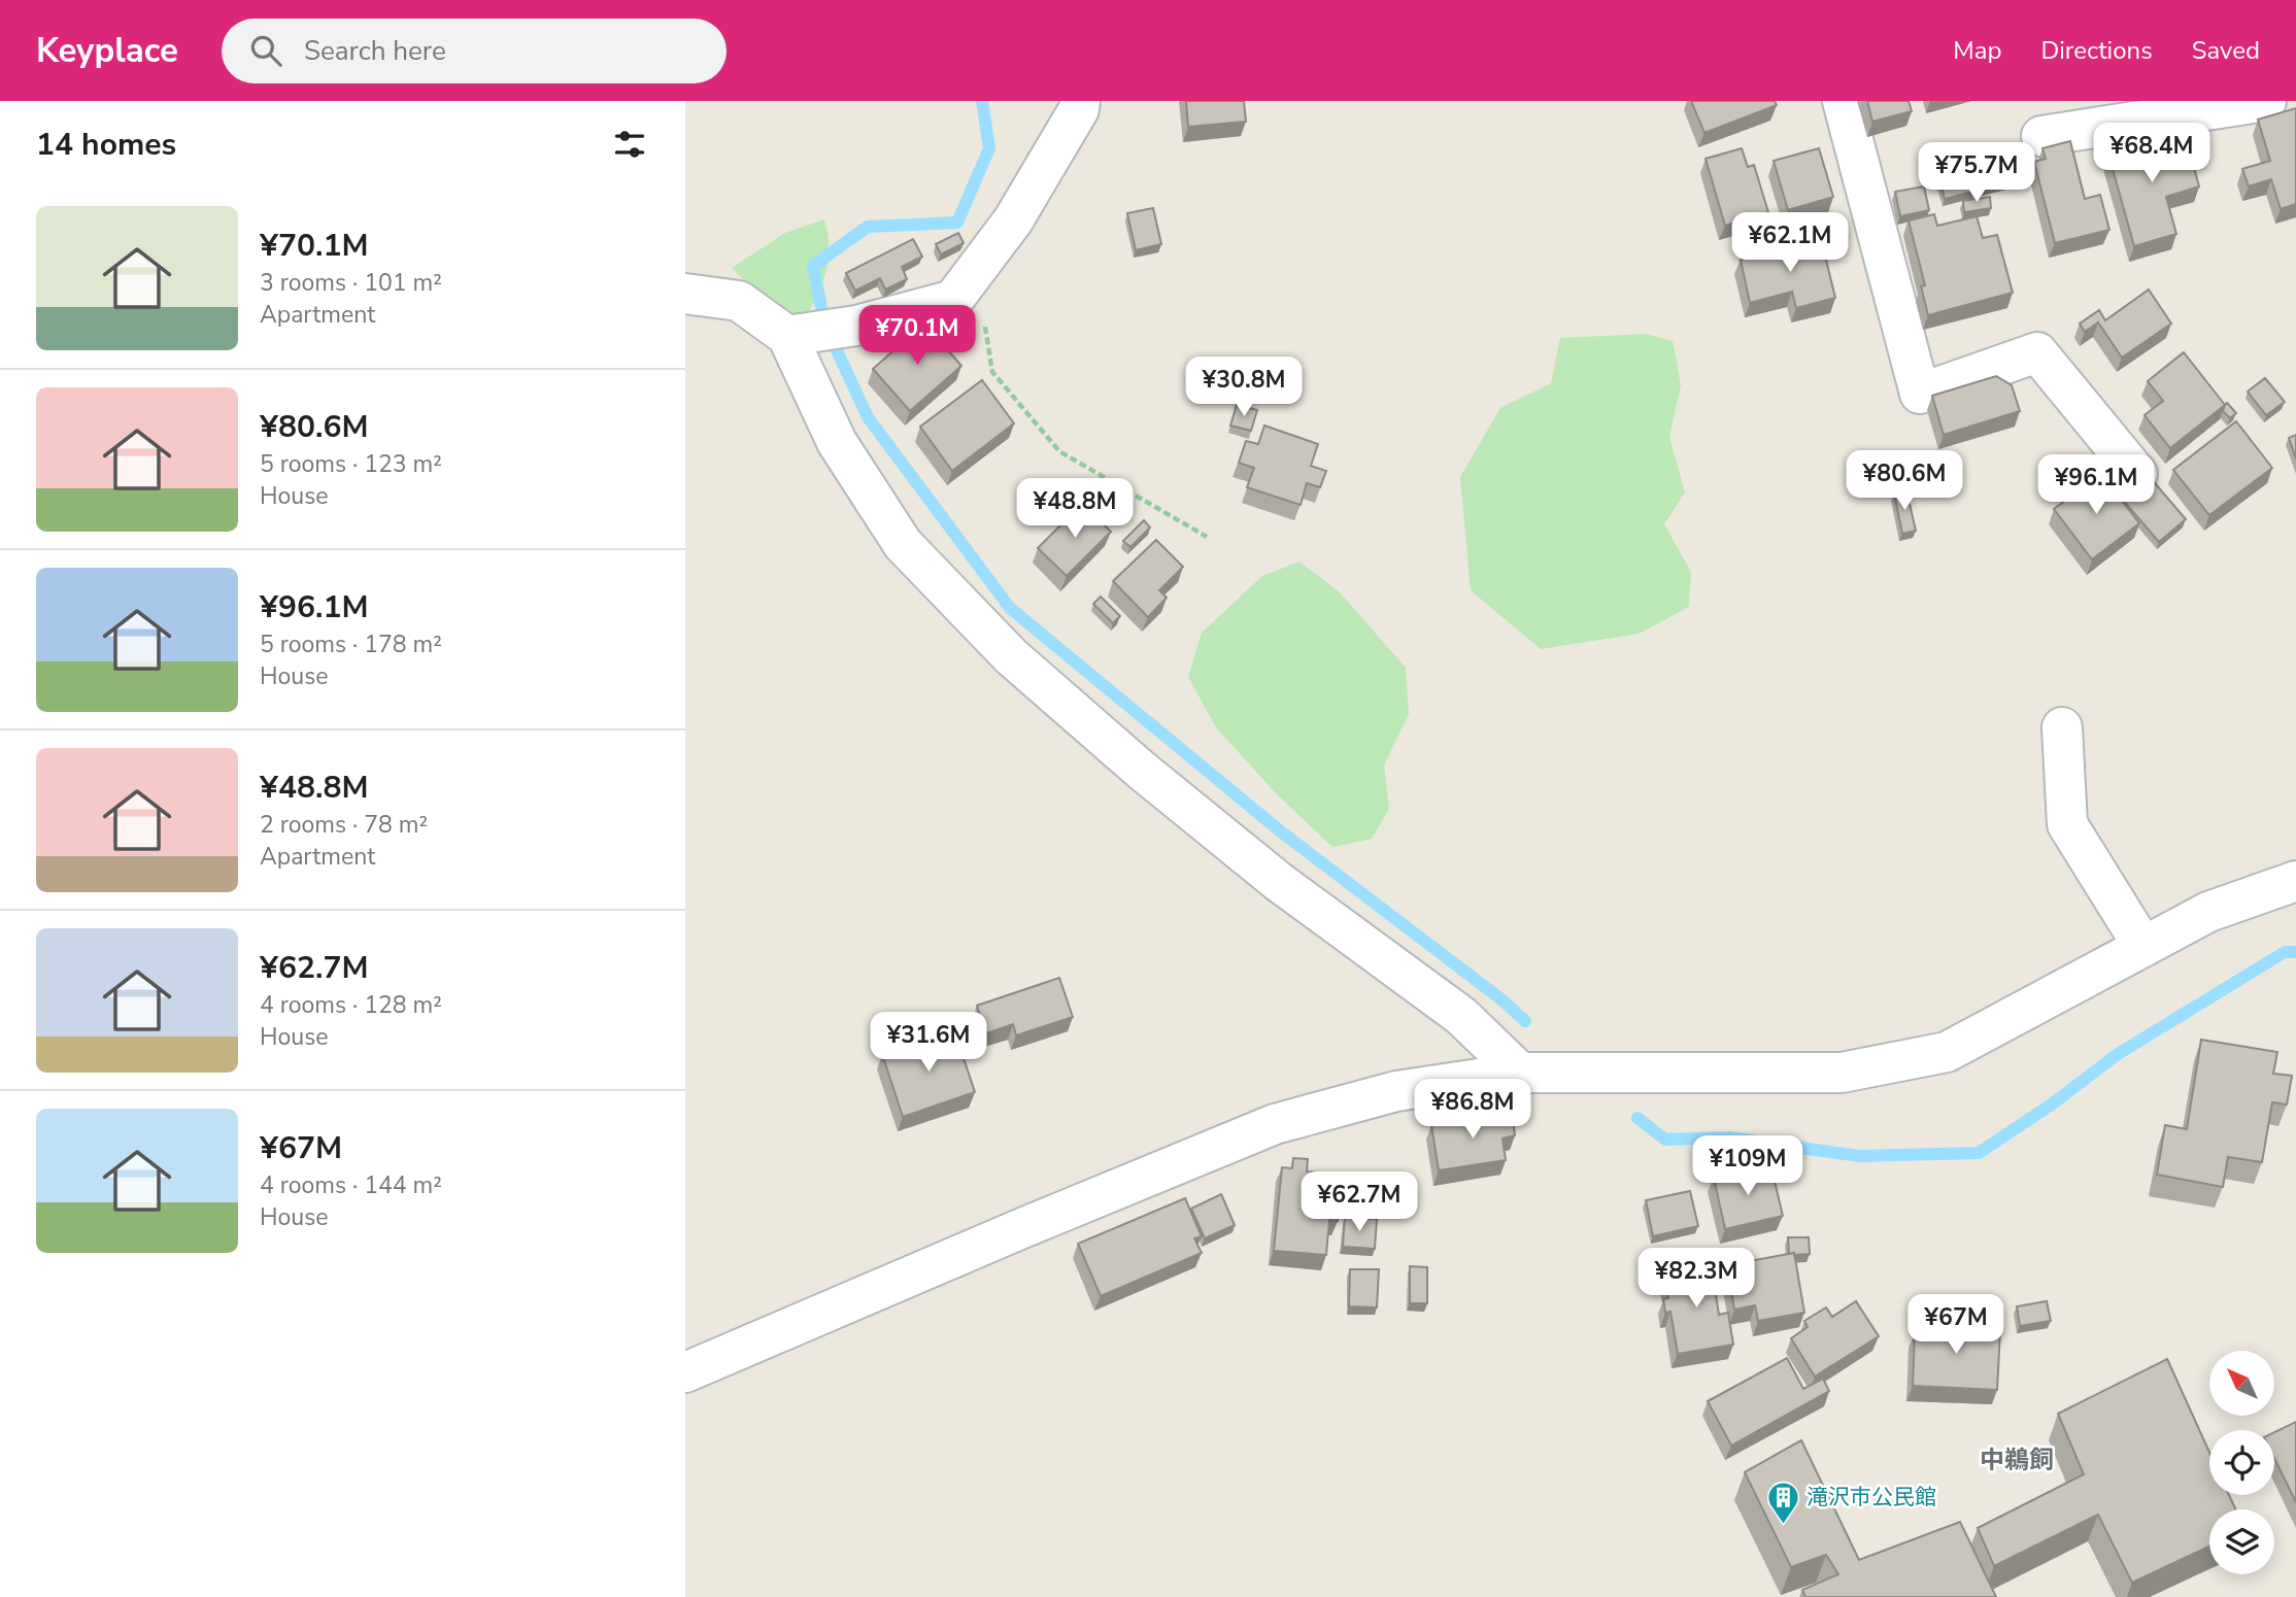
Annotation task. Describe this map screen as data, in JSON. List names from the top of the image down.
{
  "districts": ["中鵜飼"],
  "places": {
    "building": ["滝沢市公民館"]
  },
  "north": "top left",
  "page": {
    "header": "Keyplace",
    "search": "Search here",
    "nav": ["Map", "Directions", "Saved"],
    "heading": "14 homes",
    "price": [
      "¥68.4M",
      "¥75.7M",
      "¥62.1M",
      "¥70.1M",
      "¥30.8M",
      "¥80.6M",
      "¥96.1M",
      "¥48.8M",
      "¥31.6M",
      "¥86.8M",
      "¥109M",
      "¥62.7M",
      "¥82.3M",
      "¥67M"
    ],
    "list": [
      {
        "name": "¥70.1M",
        "note": "3 rooms · 101 m² · Apartment"
      },
      {
        "name": "¥80.6M",
        "note": "5 rooms · 123 m² · House"
      },
      {
        "name": "¥96.1M",
        "note": "5 rooms · 178 m² · House"
      },
      {
        "name": "¥48.8M",
        "note": "2 rooms · 78 m² · Apartment"
      },
      {
        "name": "¥62.7M",
        "note": "4 rooms · 128 m² · House"
      },
      {
        "name": "¥67M",
        "note": "4 rooms · 144 m² · House"
      }
    ]
  }
}
